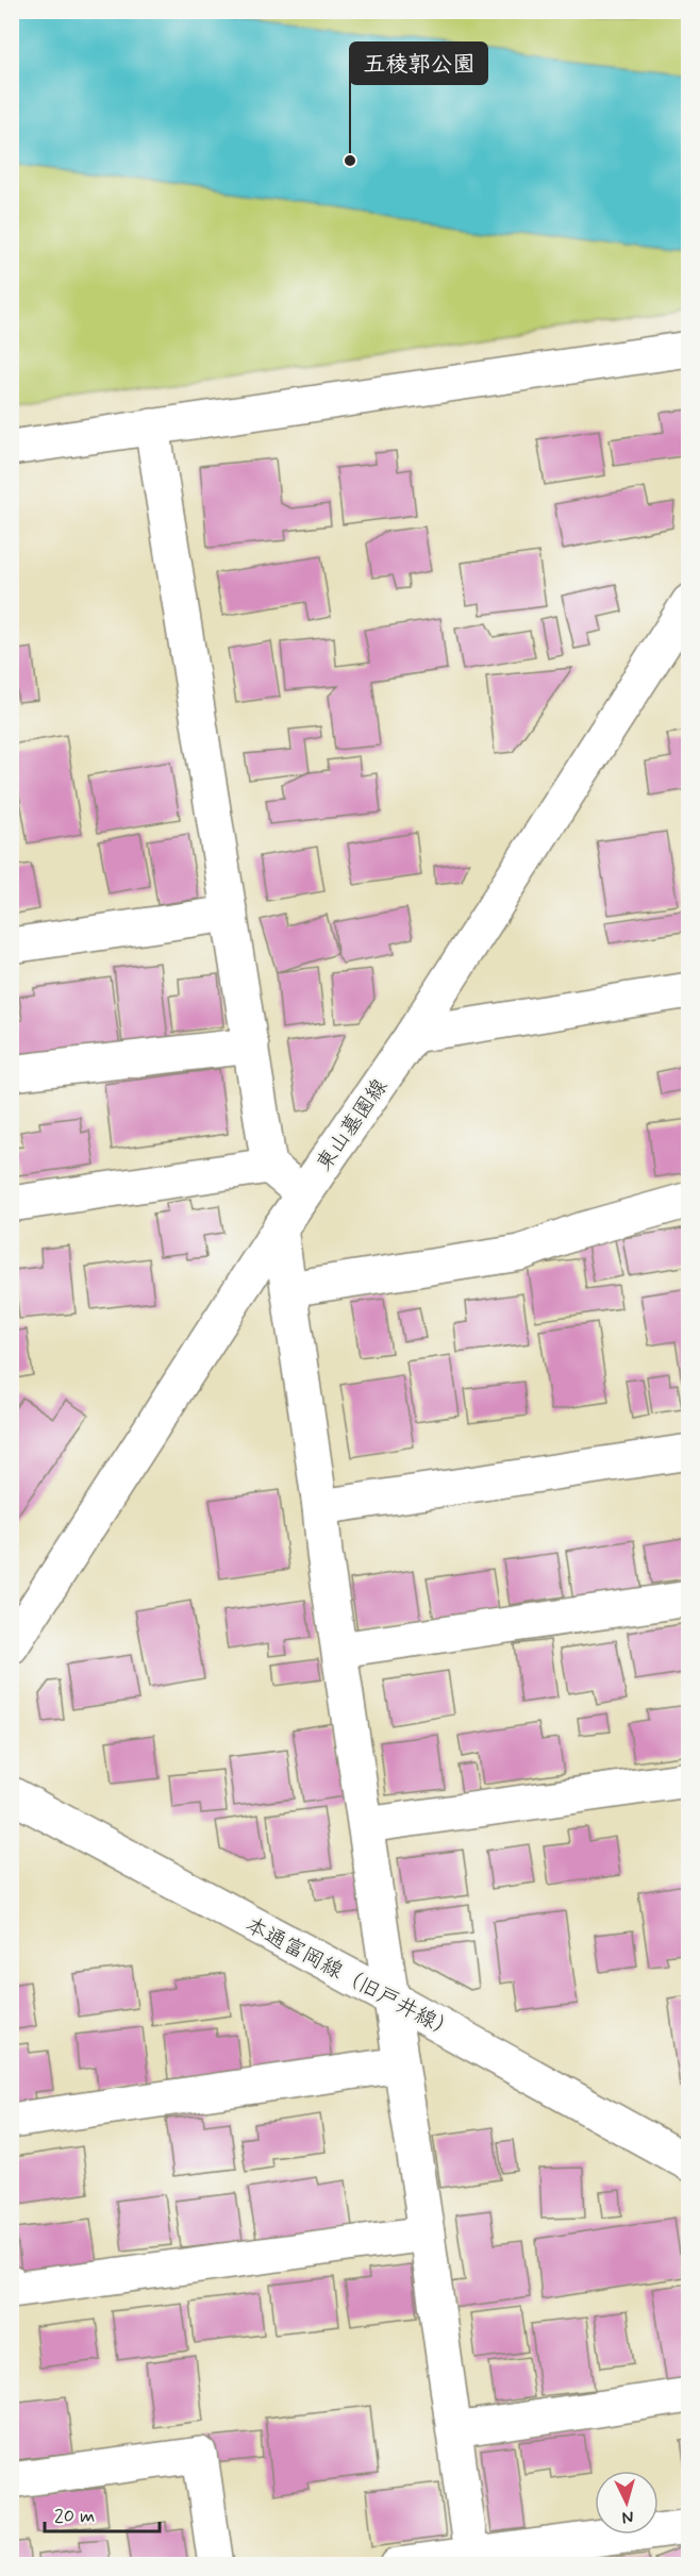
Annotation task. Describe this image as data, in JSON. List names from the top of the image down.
{
  "streets": {
    "street": ["東山墓園線", "本通富岡線（旧戸井線）"]
  },
  "places": ["五稜郭公園"],
  "scale_bar": "20 m",
  "north": "bottom"
}
